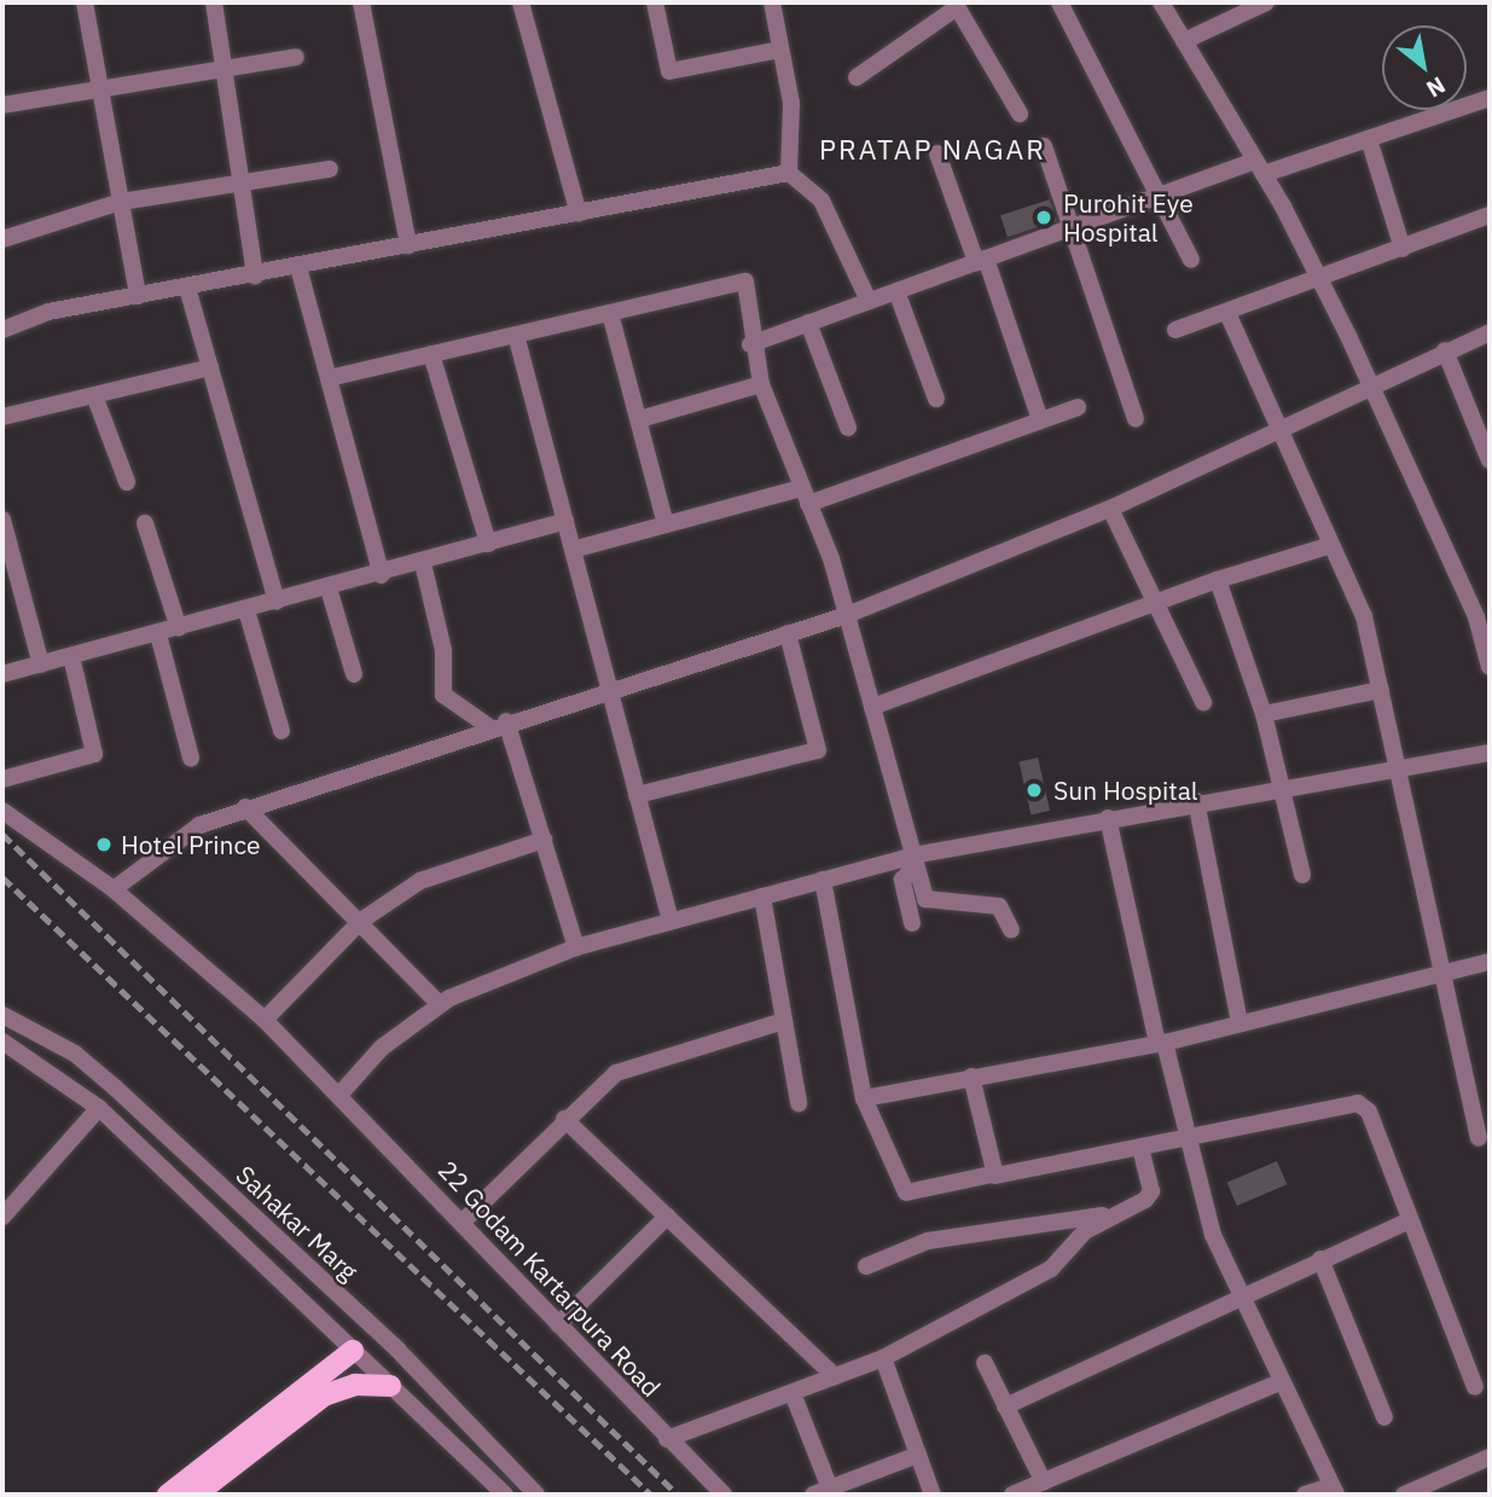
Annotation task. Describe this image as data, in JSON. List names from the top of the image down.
{
  "streets": {
    "street": ["Sahakar Marg", "22 Godam Kartarpura Road"]
  },
  "districts": ["PRATAP NAGAR"],
  "places": ["Purohit Eye Hospital", "Sun Hospital", "Hotel Prince"],
  "north": "bottom right"
}
